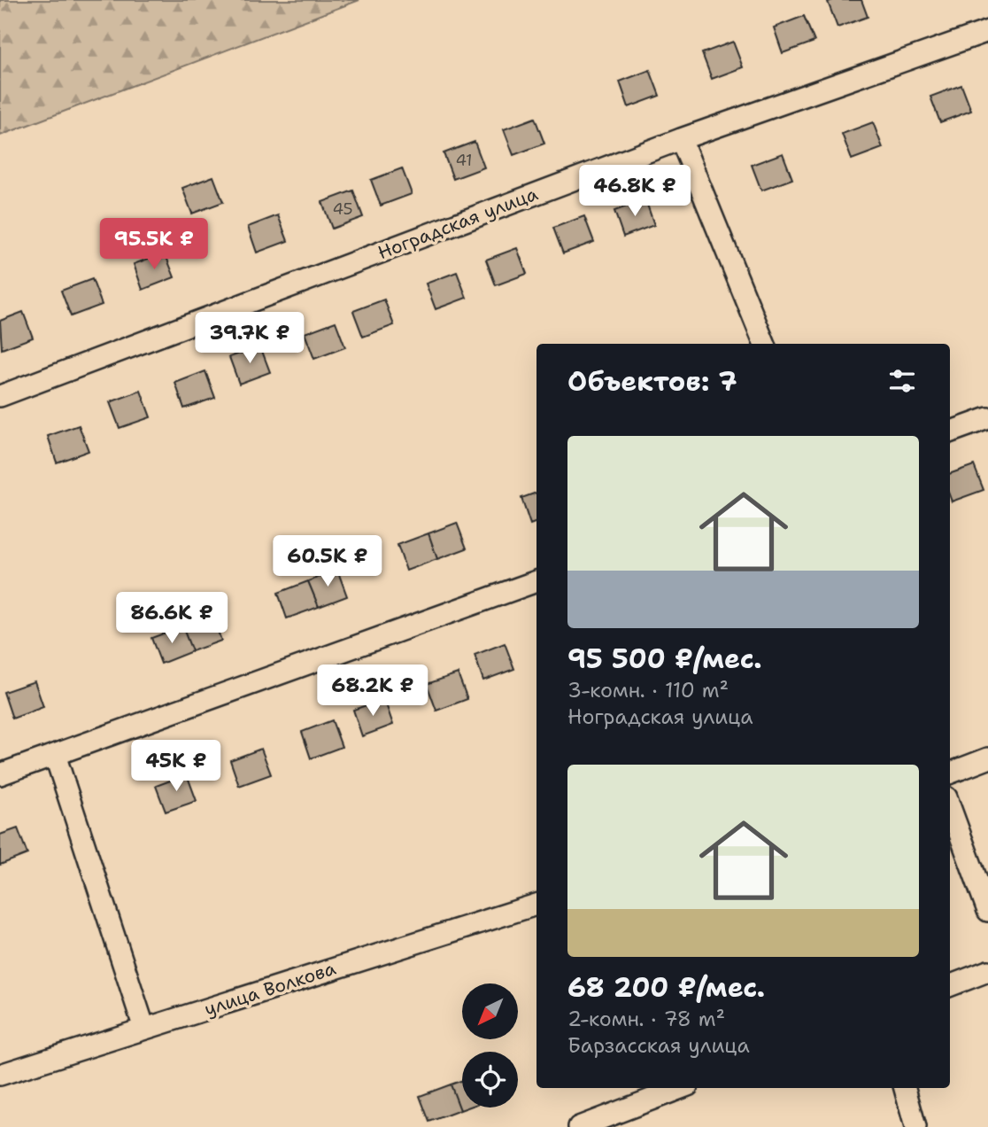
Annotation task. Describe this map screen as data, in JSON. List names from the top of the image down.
{
  "streets": {
    "street": ["Ноградская улица", "улица Волкова"]
  },
  "house_numbers": ["41", "45"],
  "north": "bottom left",
  "page": {
    "price": [
      "46.8K ₽",
      "95.5K ₽",
      "39.7K ₽",
      "60.5K ₽",
      "86.6K ₽",
      "68.2K ₽",
      "45K ₽"
    ],
    "heading": "Объектов: 7",
    "list": [
      {
        "name": "95 500 ₽/мес.",
        "note": "3-комн. · 110 m² · Ноградская улица"
      },
      {
        "name": "68 200 ₽/мес.",
        "note": "2-комн. · 78 m² · Барзасская улица"
      }
    ]
  }
}
